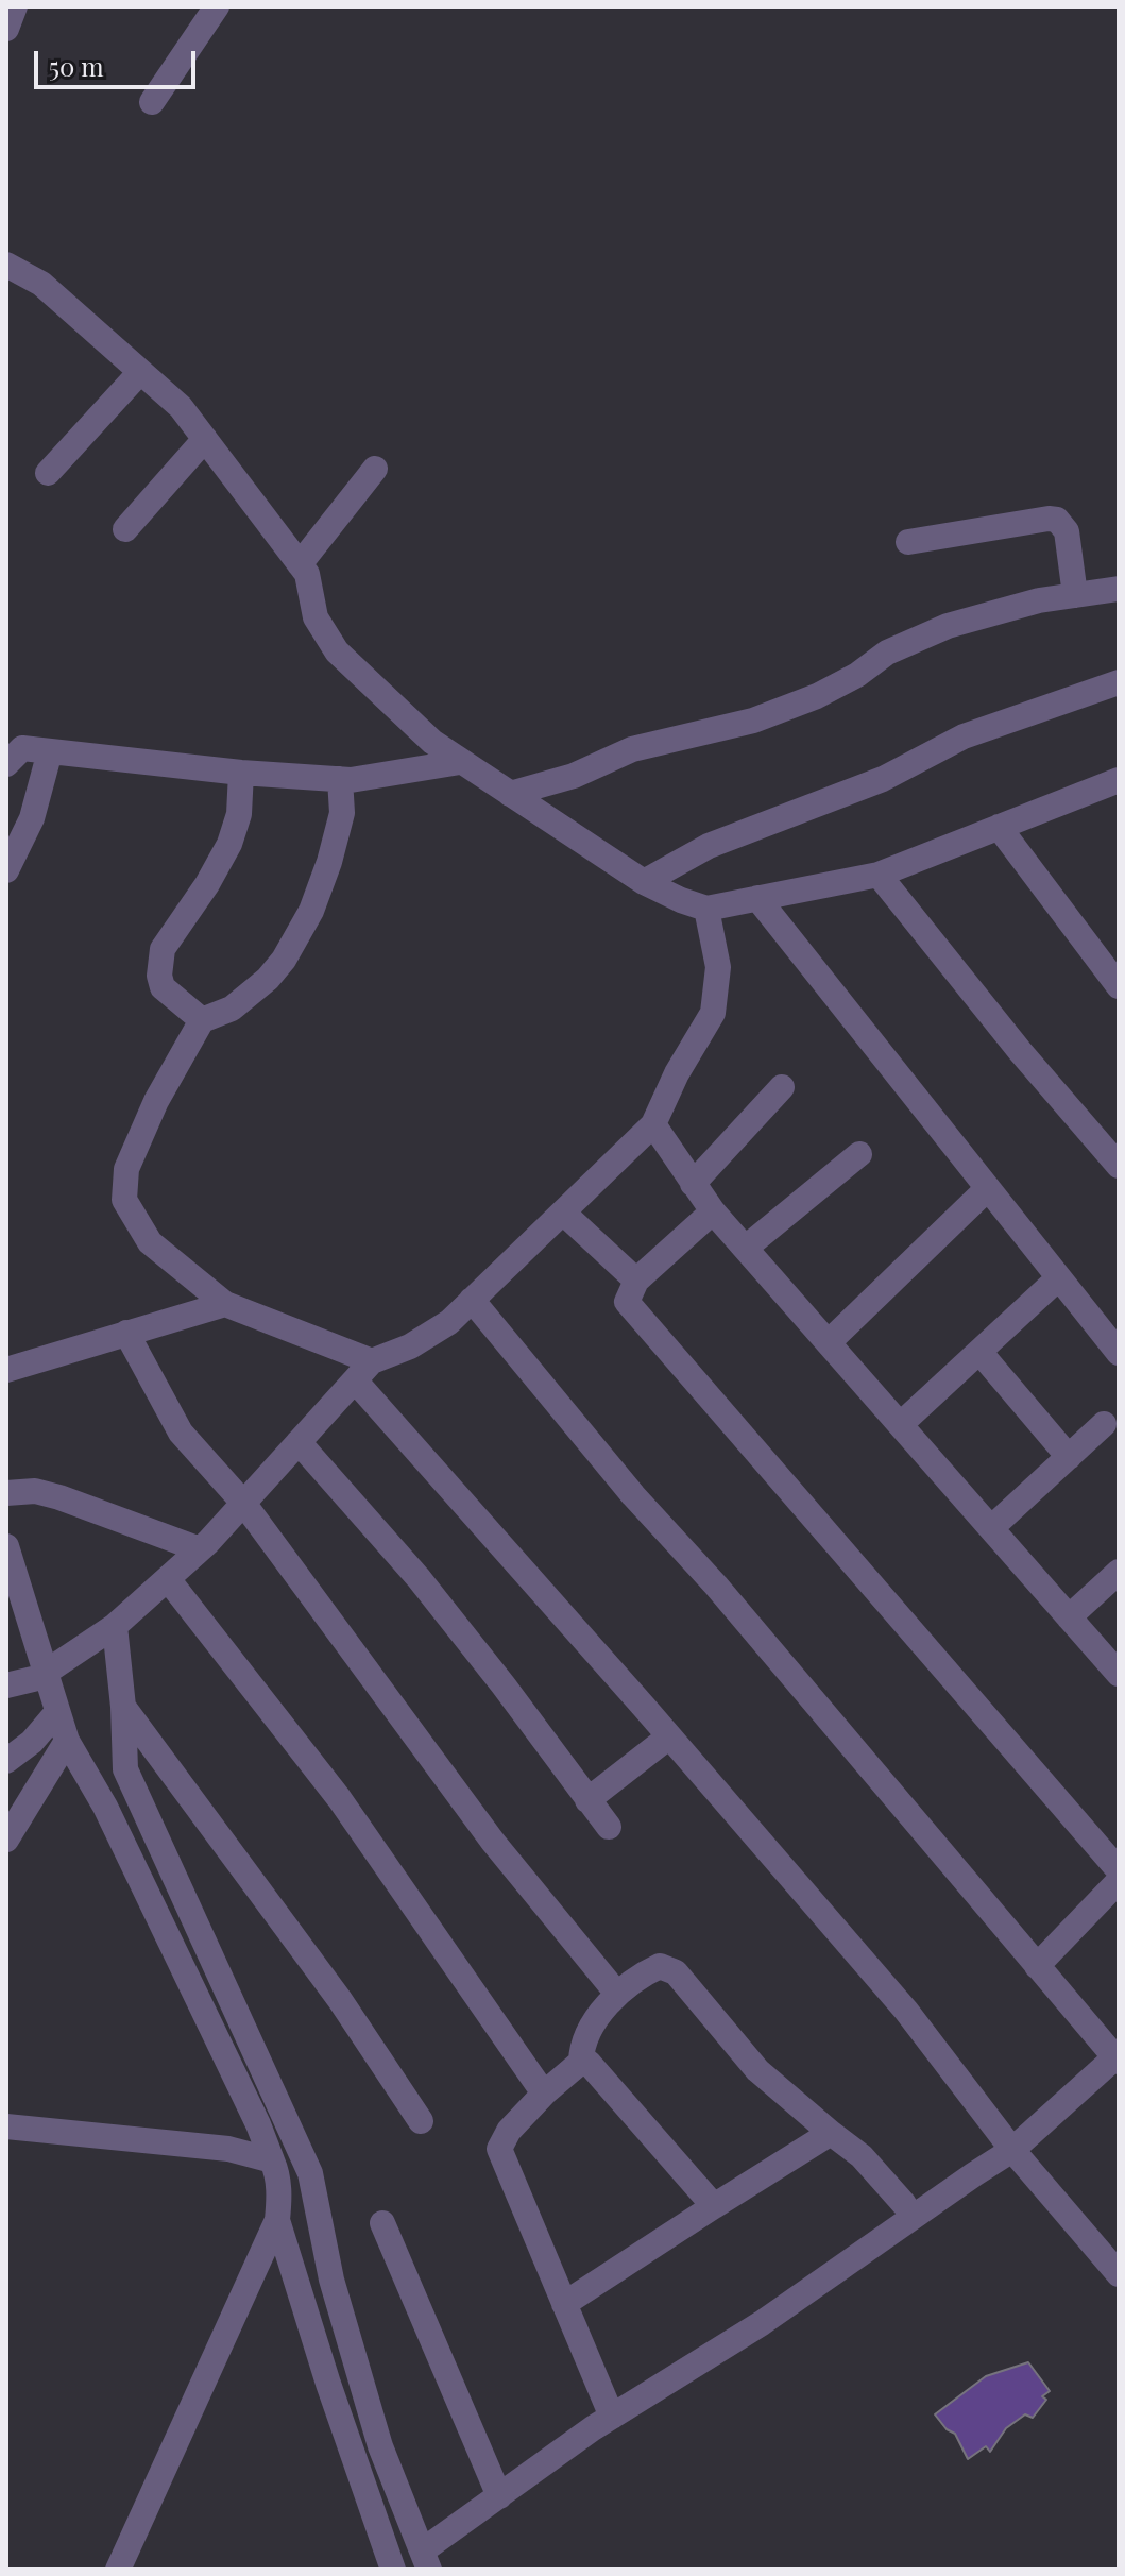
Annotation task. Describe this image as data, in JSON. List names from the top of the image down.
{
  "scale_bar": "50 m"
}
